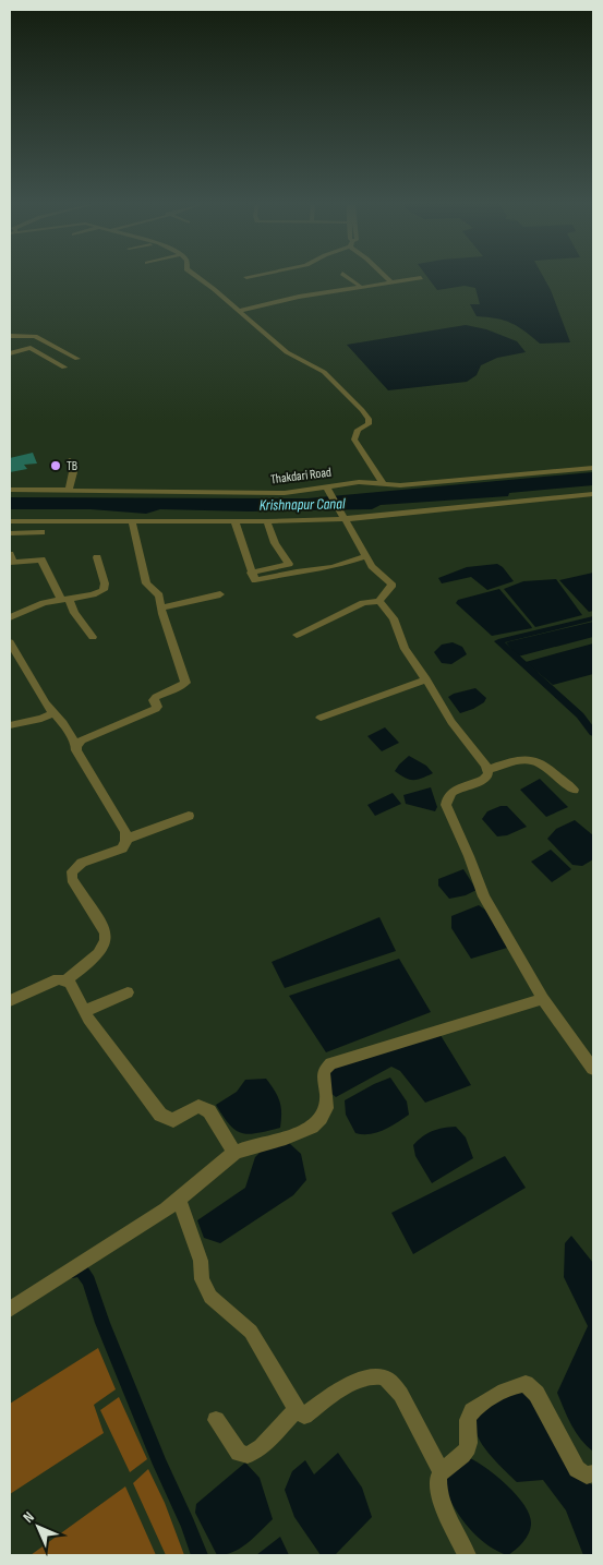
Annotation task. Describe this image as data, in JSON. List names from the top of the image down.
{
  "streets": {
    "street": ["Thakdari Road"]
  },
  "water": ["Krishnapur Canal"],
  "places": ["TB"],
  "north": "top left"
}
